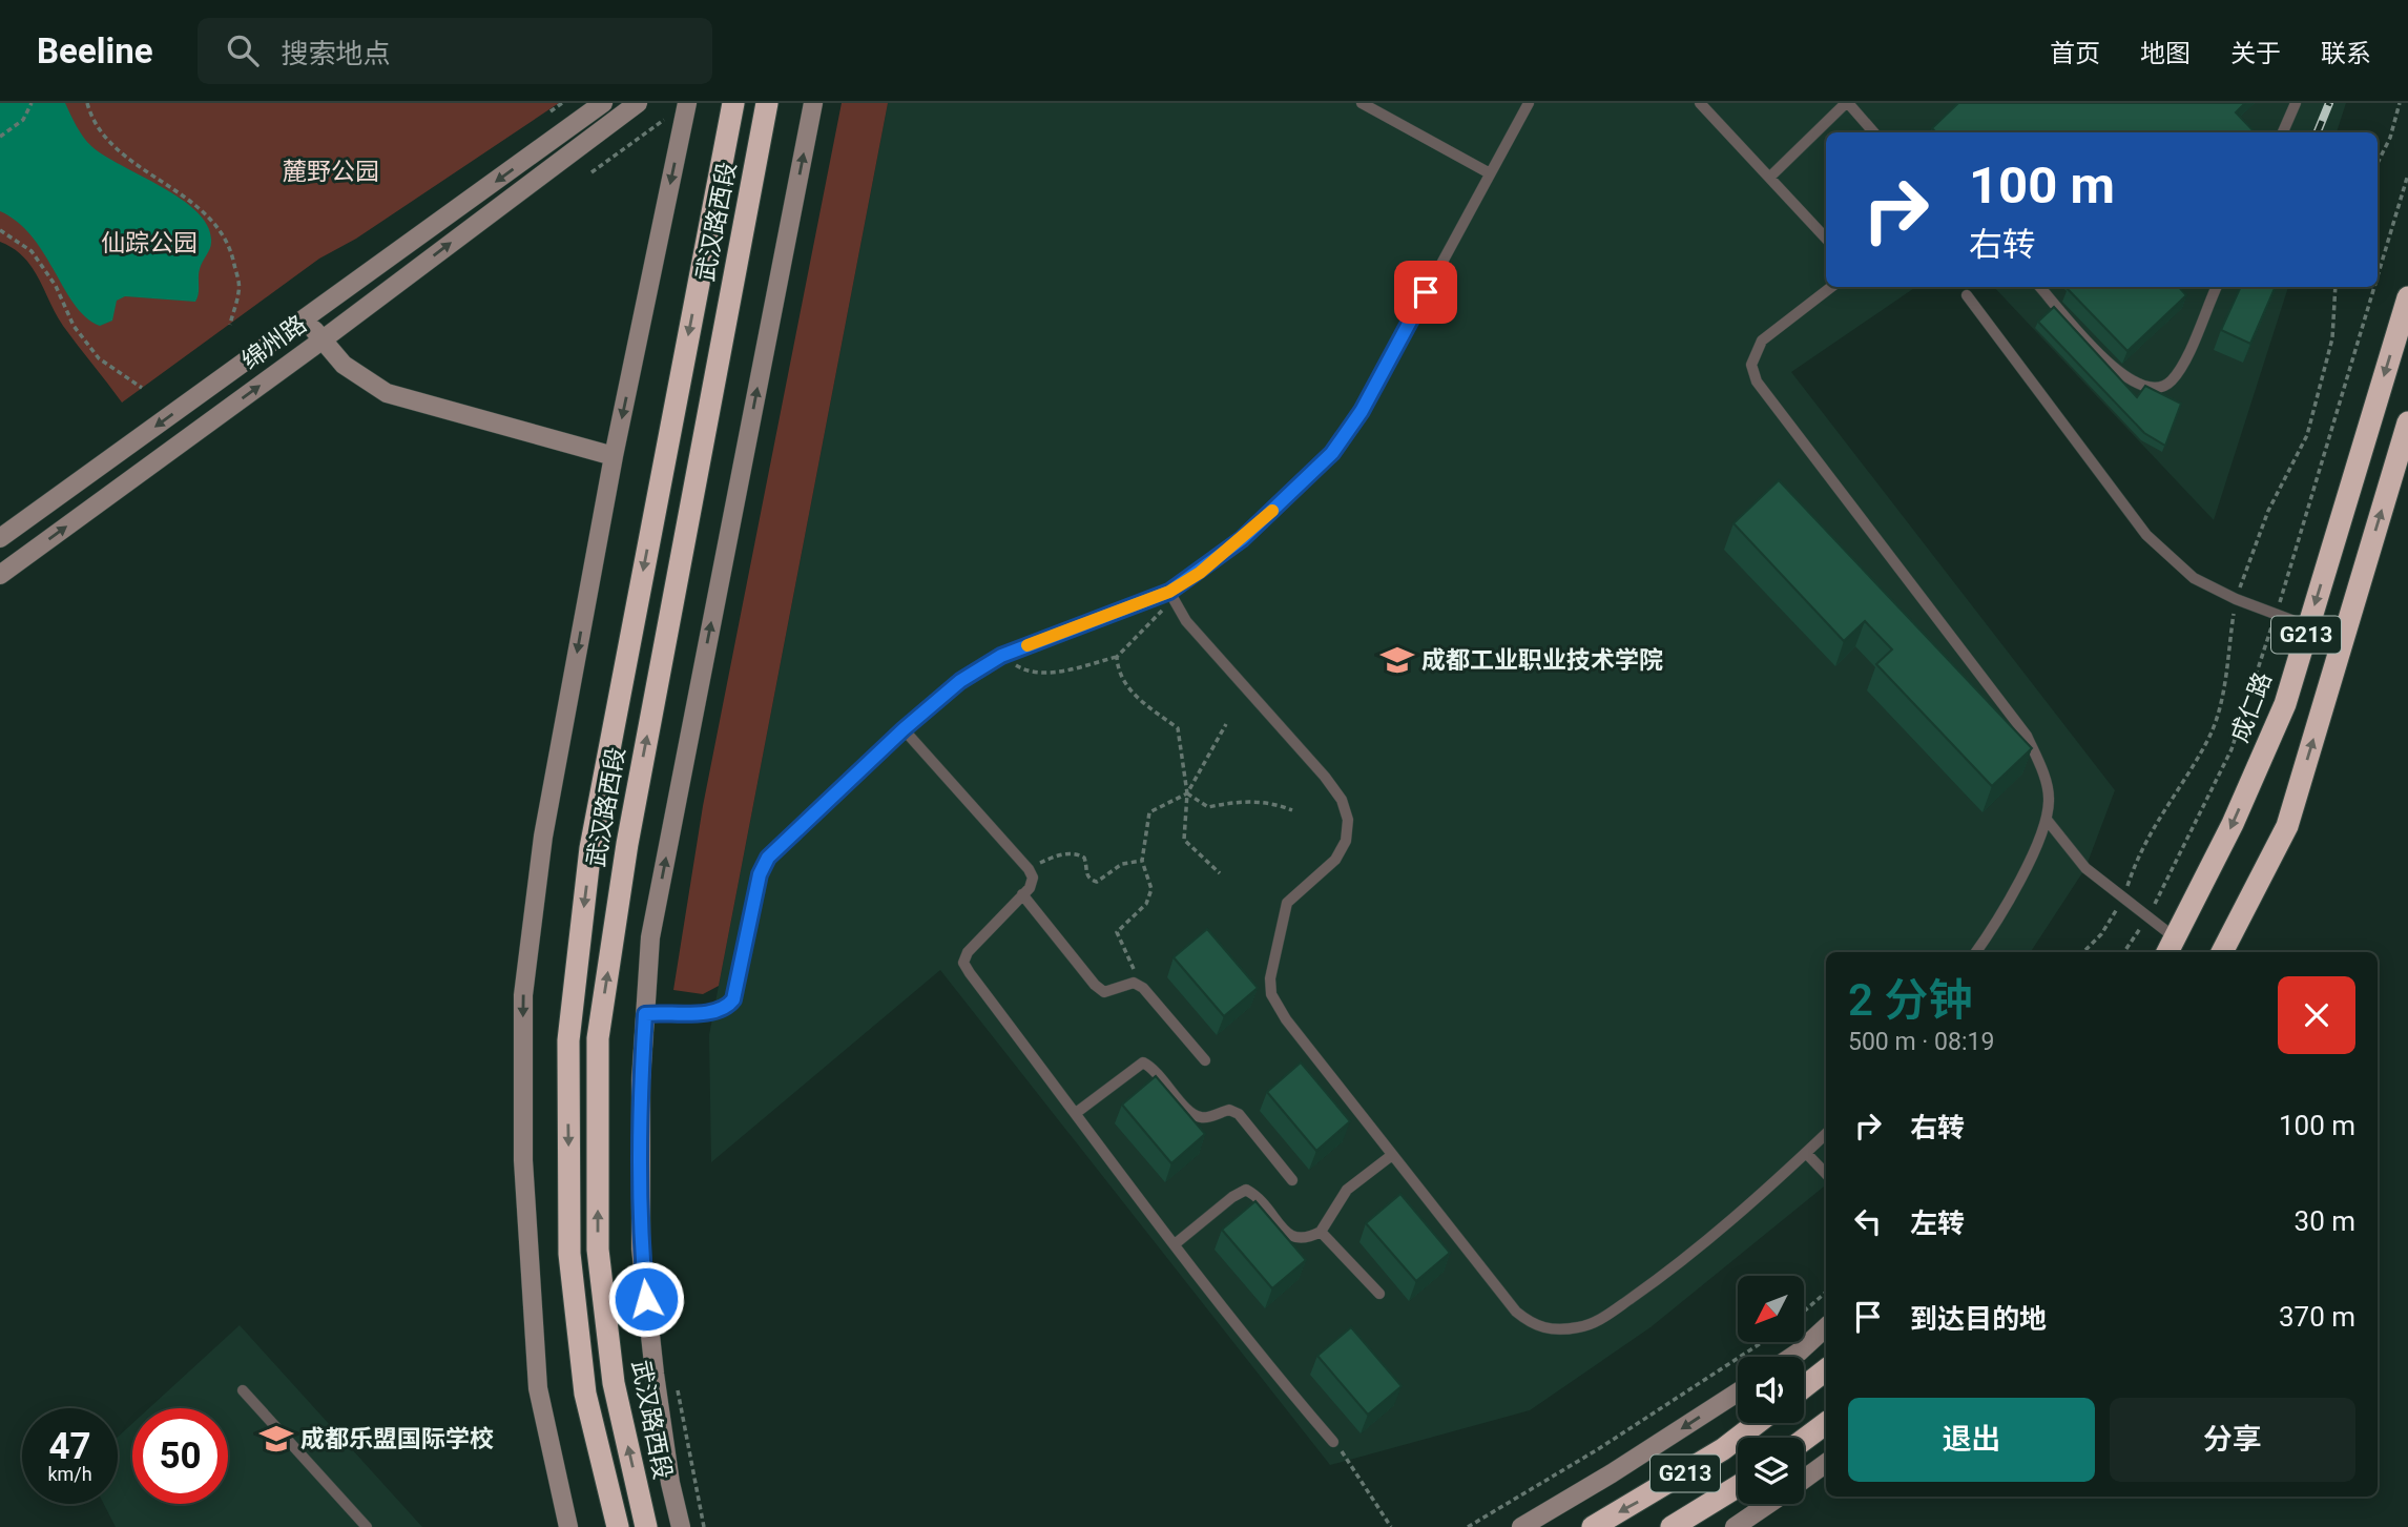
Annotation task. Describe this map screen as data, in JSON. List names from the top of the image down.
{
  "streets": {
    "highway": ["武汉路西段", "G213", "成仁路"],
    "main road": ["绵州路"]
  },
  "parks": ["麓野公园", "仙踪公园"],
  "places": {
    "school or university": ["成都工业职业技术学院", "成都乐盟国际学校"]
  },
  "north": "bottom left",
  "page": {
    "header": "Beeline",
    "search": "搜索地点",
    "nav": [
      "首页",
      "地图",
      "关于",
      "联系"
    ],
    "turn": ["100 m", "右转"],
    "heading": ["2 分钟", "500 m · 08:19"],
    "list": [
      {
        "name": "右转",
        "value": "100 m"
      },
      {
        "name": "左转",
        "value": "30 m"
      },
      {
        "name": "到达目的地",
        "value": "370 m"
      }
    ],
    "buttons": ["退出", "分享"],
    "speed": "47 km/h",
    "limit": "50"
  }
}
